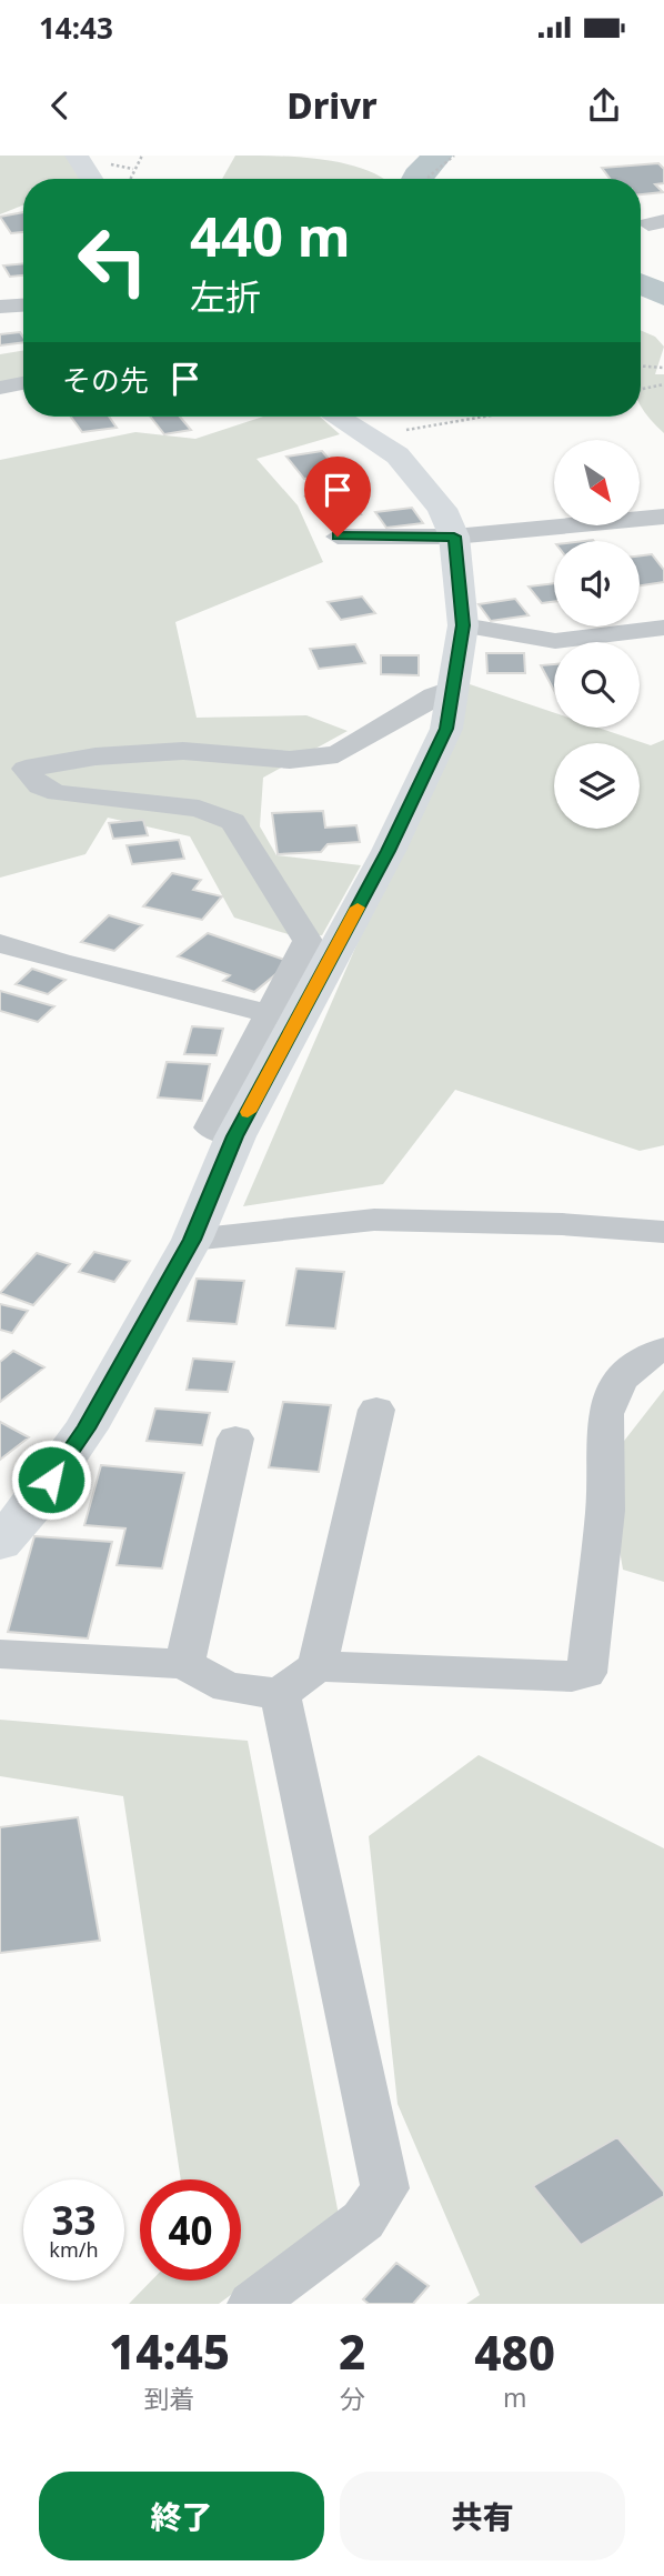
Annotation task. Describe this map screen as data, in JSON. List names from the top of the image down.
{
  "north": "bottom right",
  "page": {
    "status": "14:43",
    "header": "Drivr",
    "turn": ["440 m", "左折"],
    "then": "その先",
    "speed": "33 km/h",
    "limit": "40",
    "eta": [
      "14:45",
      "到着",
      "2",
      "分",
      "480",
      "m"
    ],
    "buttons": ["終了", "共有"]
  }
}
